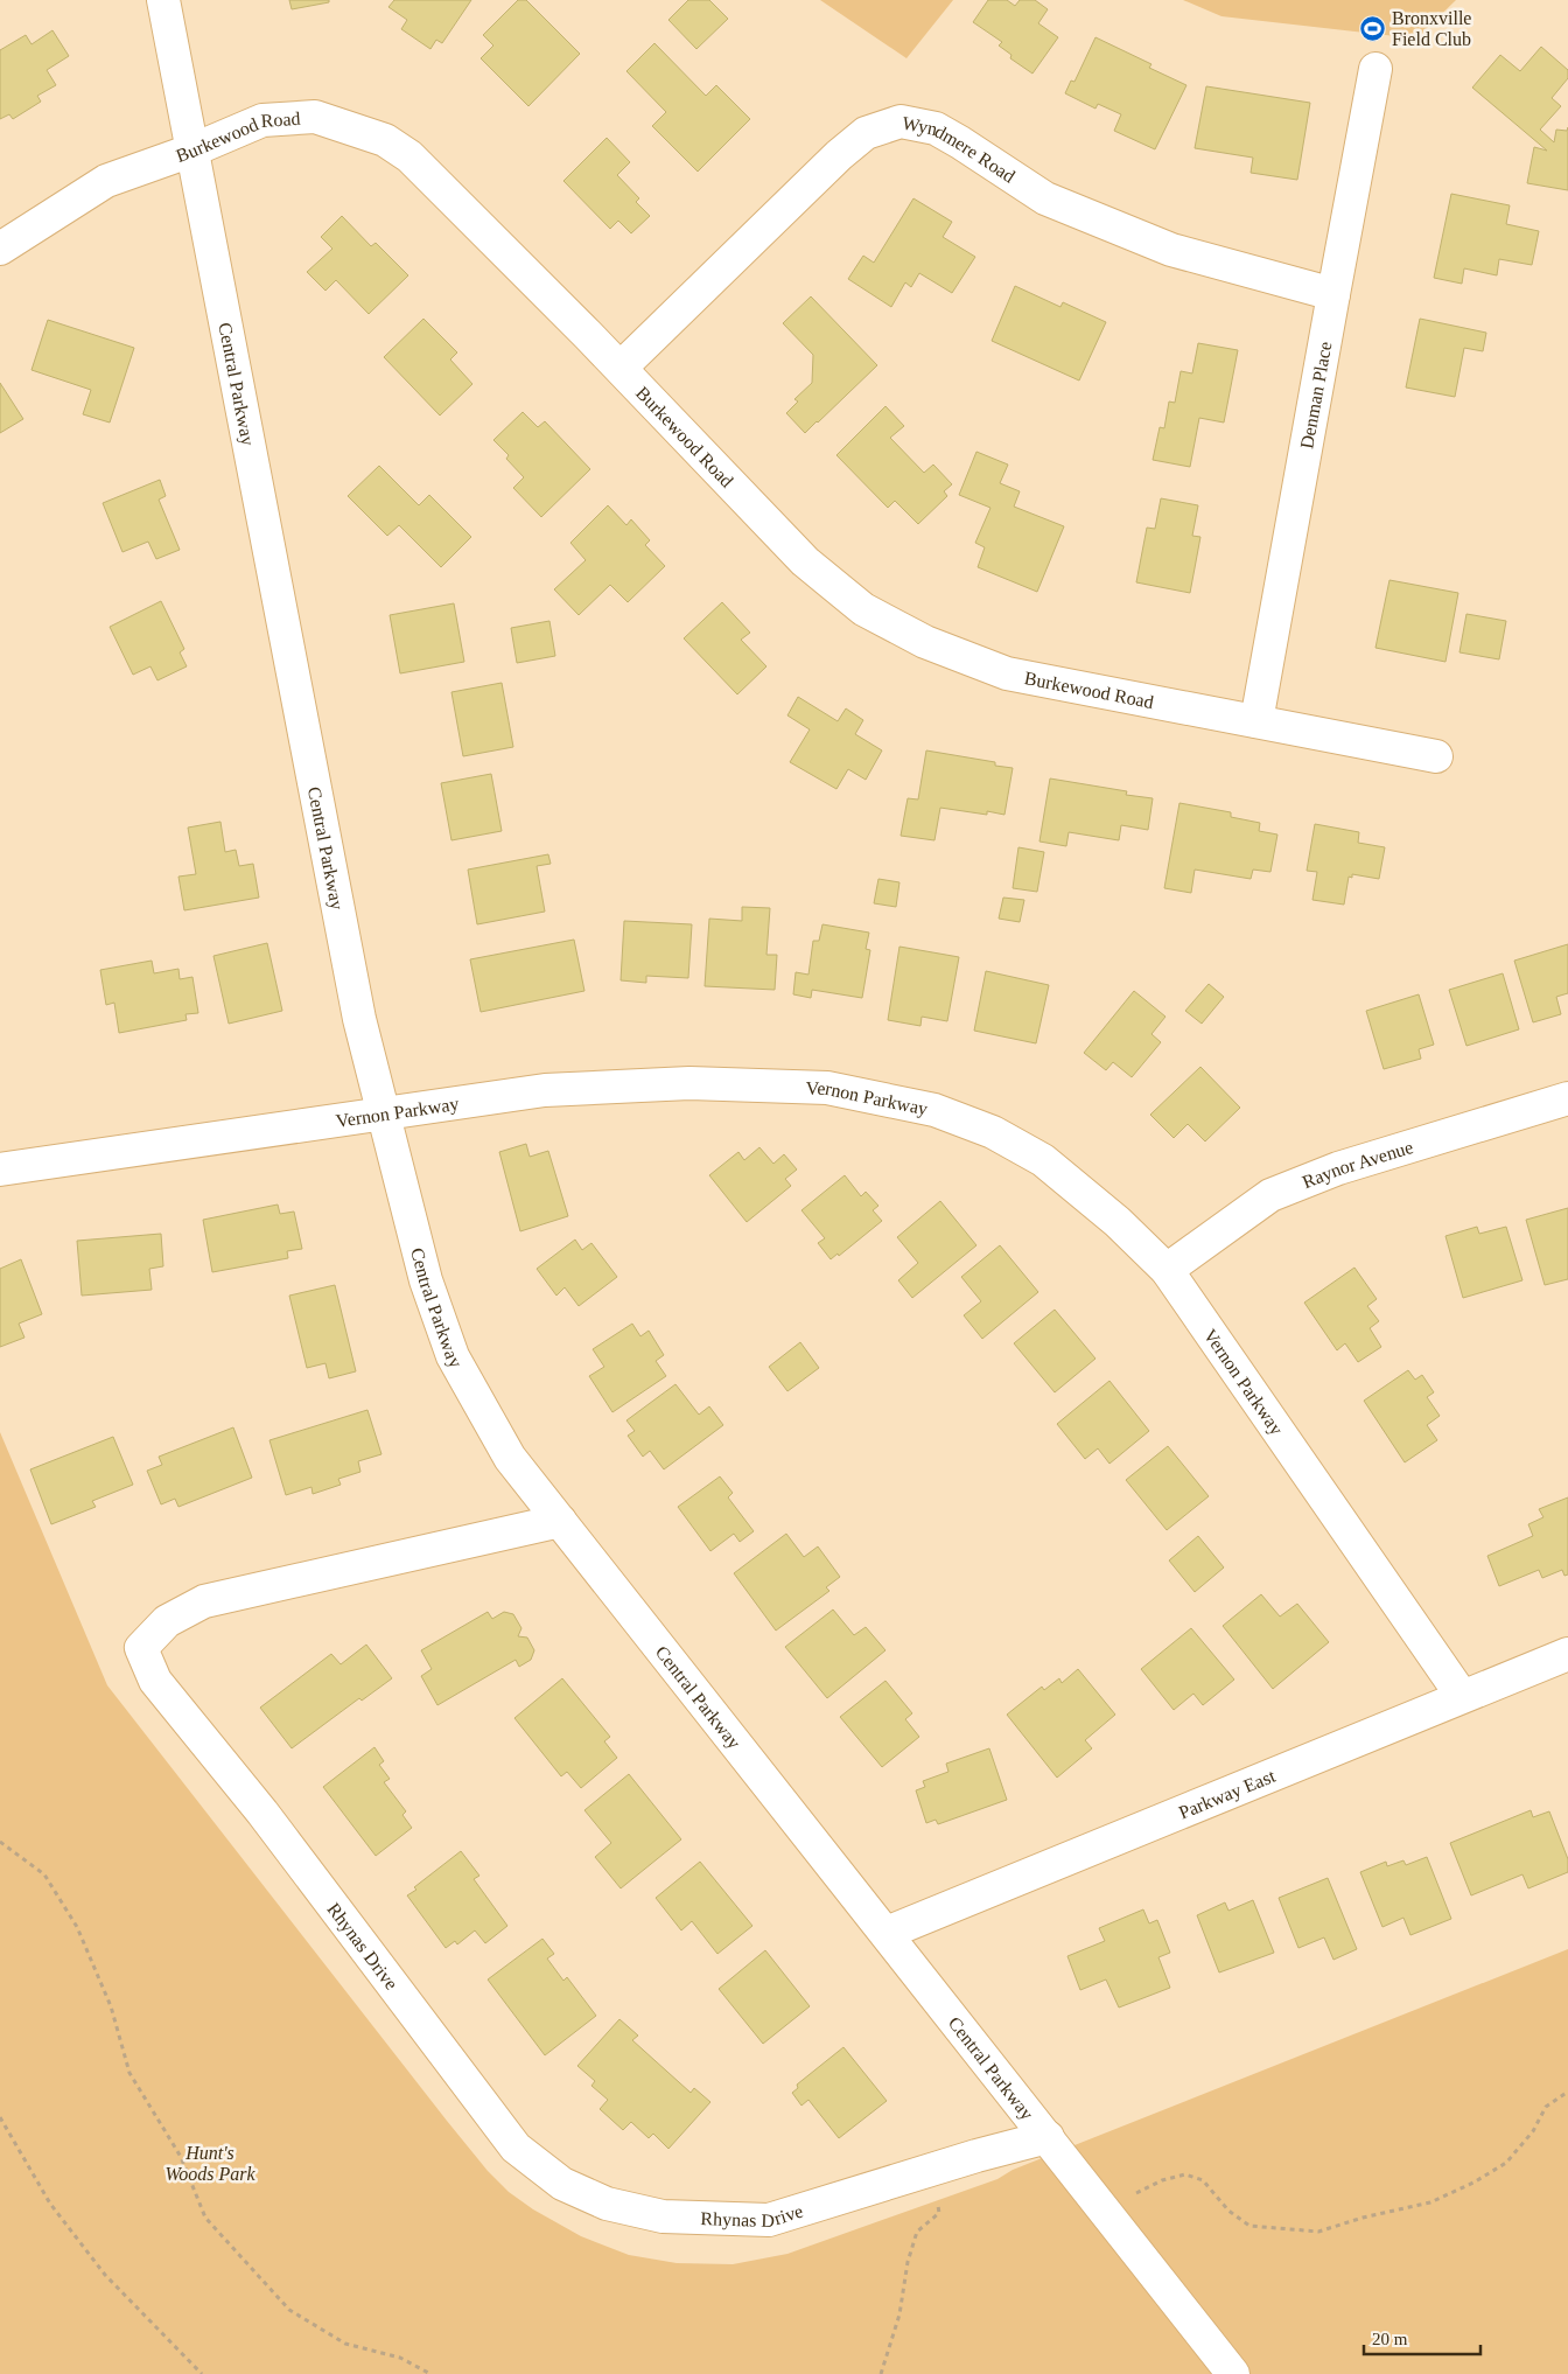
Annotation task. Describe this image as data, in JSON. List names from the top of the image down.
{
  "streets": {
    "street": [
      "Burkewood Road",
      "Wyndmere Road",
      "Central Parkway",
      "Denman Place",
      "Vernon Parkway",
      "Raynor Avenue",
      "Parkway East",
      "Rhynas Drive"
    ]
  },
  "crossings": [
    ["Burkewood Road", "Wyndmere Road"],
    ["Burkewood Road", "Central Parkway"],
    ["Burkewood Road", "Denman Place"],
    ["Wyndmere Road", "Denman Place"],
    ["Central Parkway", "Vernon Parkway"],
    ["Central Parkway", "Parkway East"],
    ["Central Parkway", "Rhynas Drive"],
    ["Vernon Parkway", "Raynor Avenue"],
    ["Vernon Parkway", "Parkway East"]
  ],
  "parks": ["Hunt's Woods Park"],
  "places": {
    "sports": ["Bronxville Field Club"]
  },
  "scale_bar": "20 m"
}
